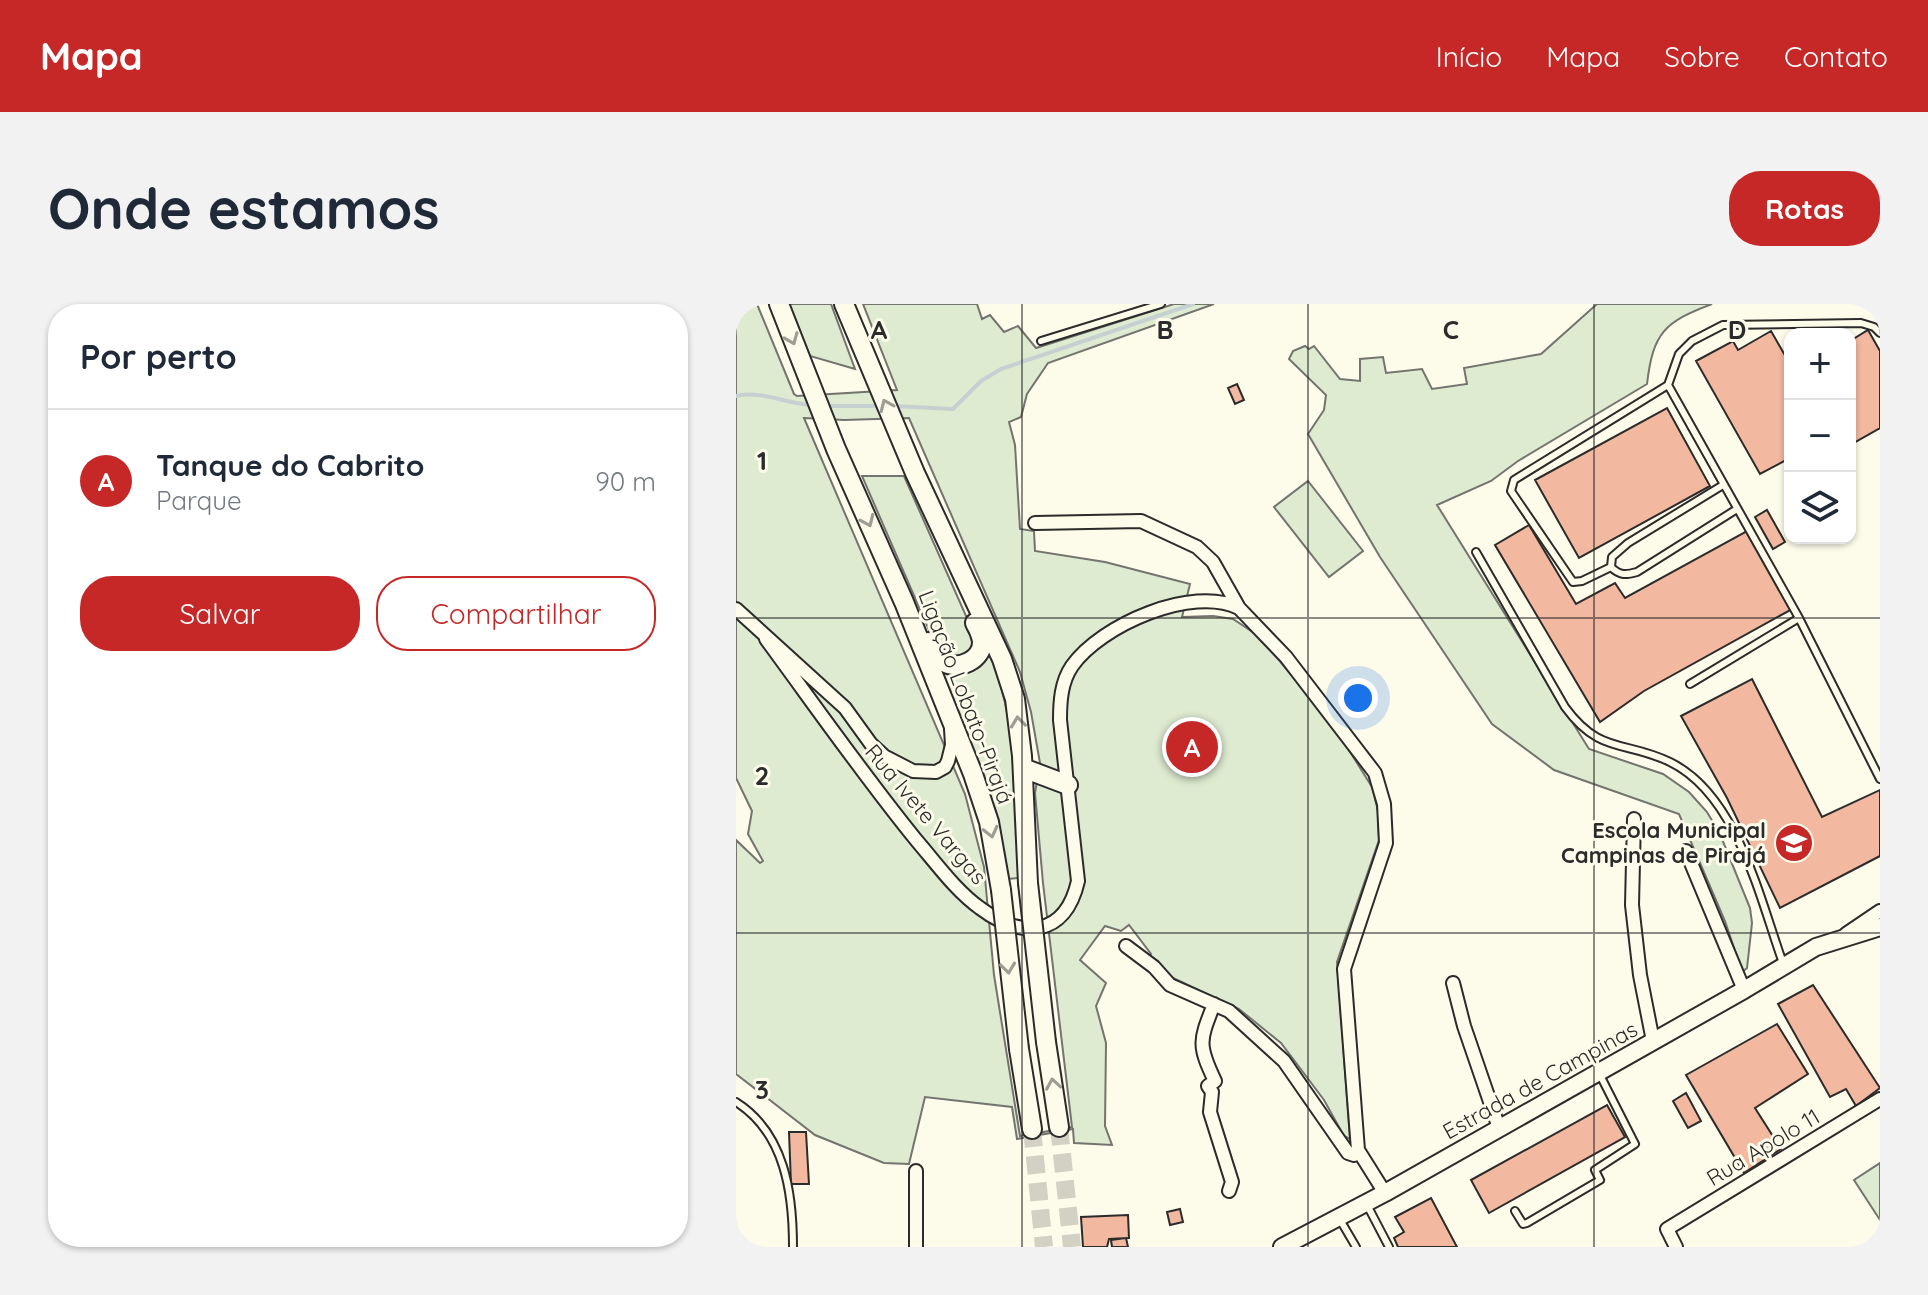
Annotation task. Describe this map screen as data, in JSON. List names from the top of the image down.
{
  "streets": {
    "main road": ["Ligação Lobato-Pirajá", "Estrada de Campinas"],
    "street": ["Rua Ivete Vargas", "Rua Apolo 11"]
  },
  "crossings": [
    ["Ligação Lobato-Pirajá", "Rua Ivete Vargas"]
  ],
  "places": {
    "school or university": ["Escola Municipal Campinas de Pirajá"]
  },
  "page": {
    "header": "Mapa",
    "nav": [
      "Início",
      "Mapa",
      "Sobre",
      "Contato"
    ],
    "buttons": [
      "Rotas",
      ["Salvar", "Compartilhar"]
    ],
    "title": "Onde estamos",
    "heading": "Por perto",
    "map_buttons": ["+", "−"],
    "list": [
      {
        "mark": "A",
        "name": "Tanque do Cabrito",
        "note": "Parque",
        "value": "90 m"
      }
    ],
    "pins": "A"
  },
  "grid": {
    "columns": [
      "A",
      "B",
      "C",
      "D"
    ],
    "rows": ["1", "2", "3"]
  }
}
